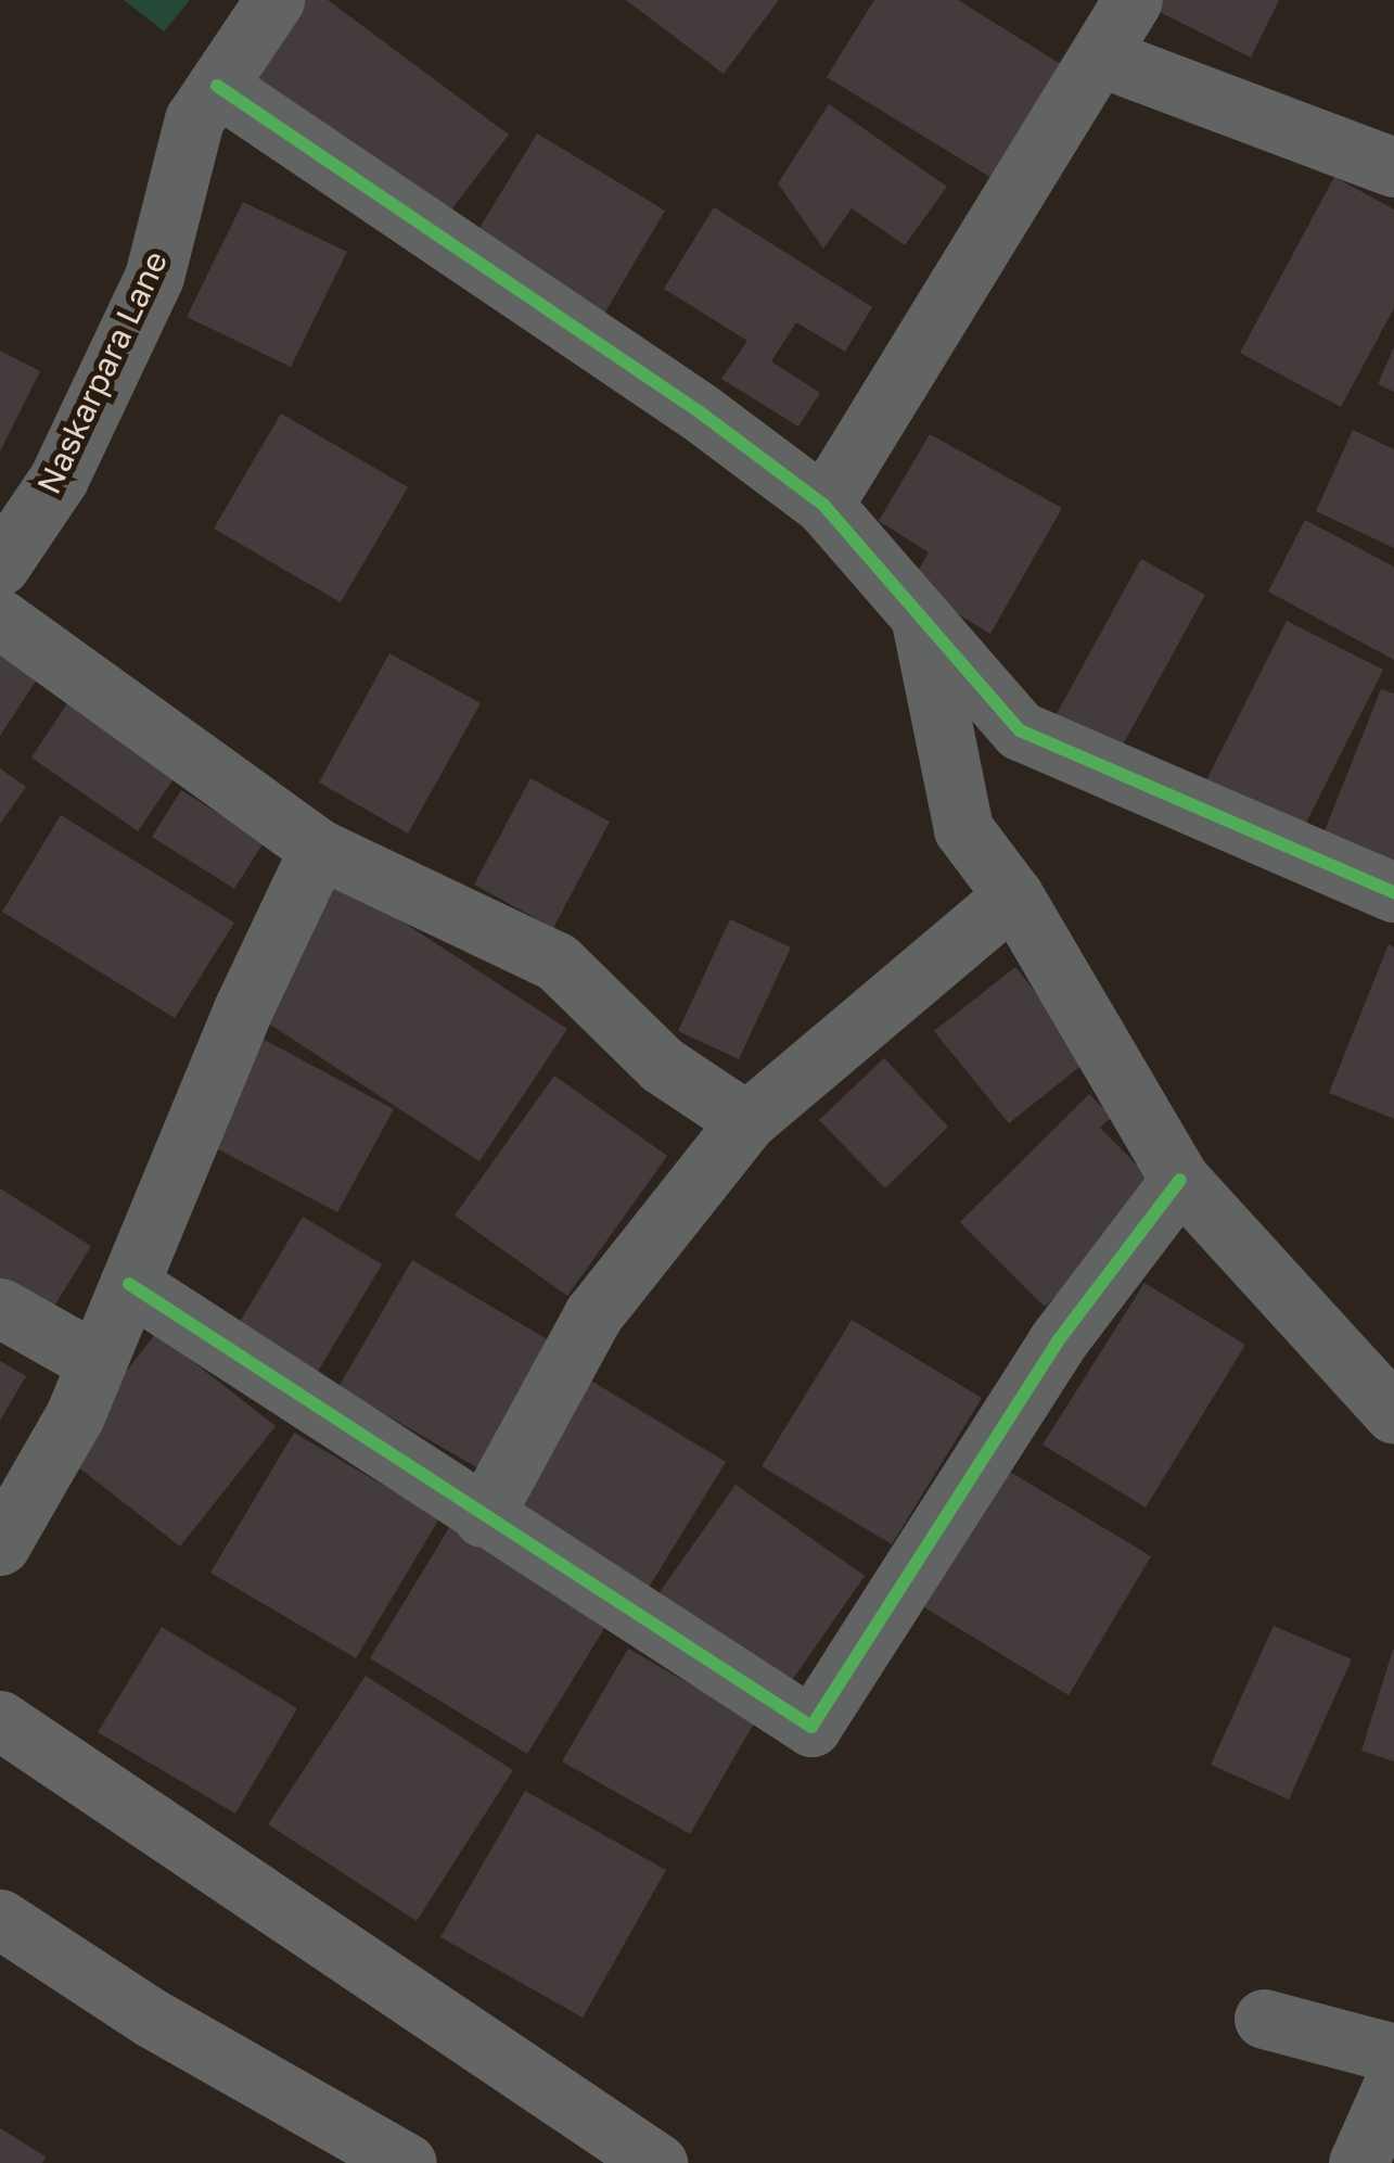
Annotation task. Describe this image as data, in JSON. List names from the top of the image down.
{
  "streets": {
    "street": ["Naskarpara Lane"]
  }
}
